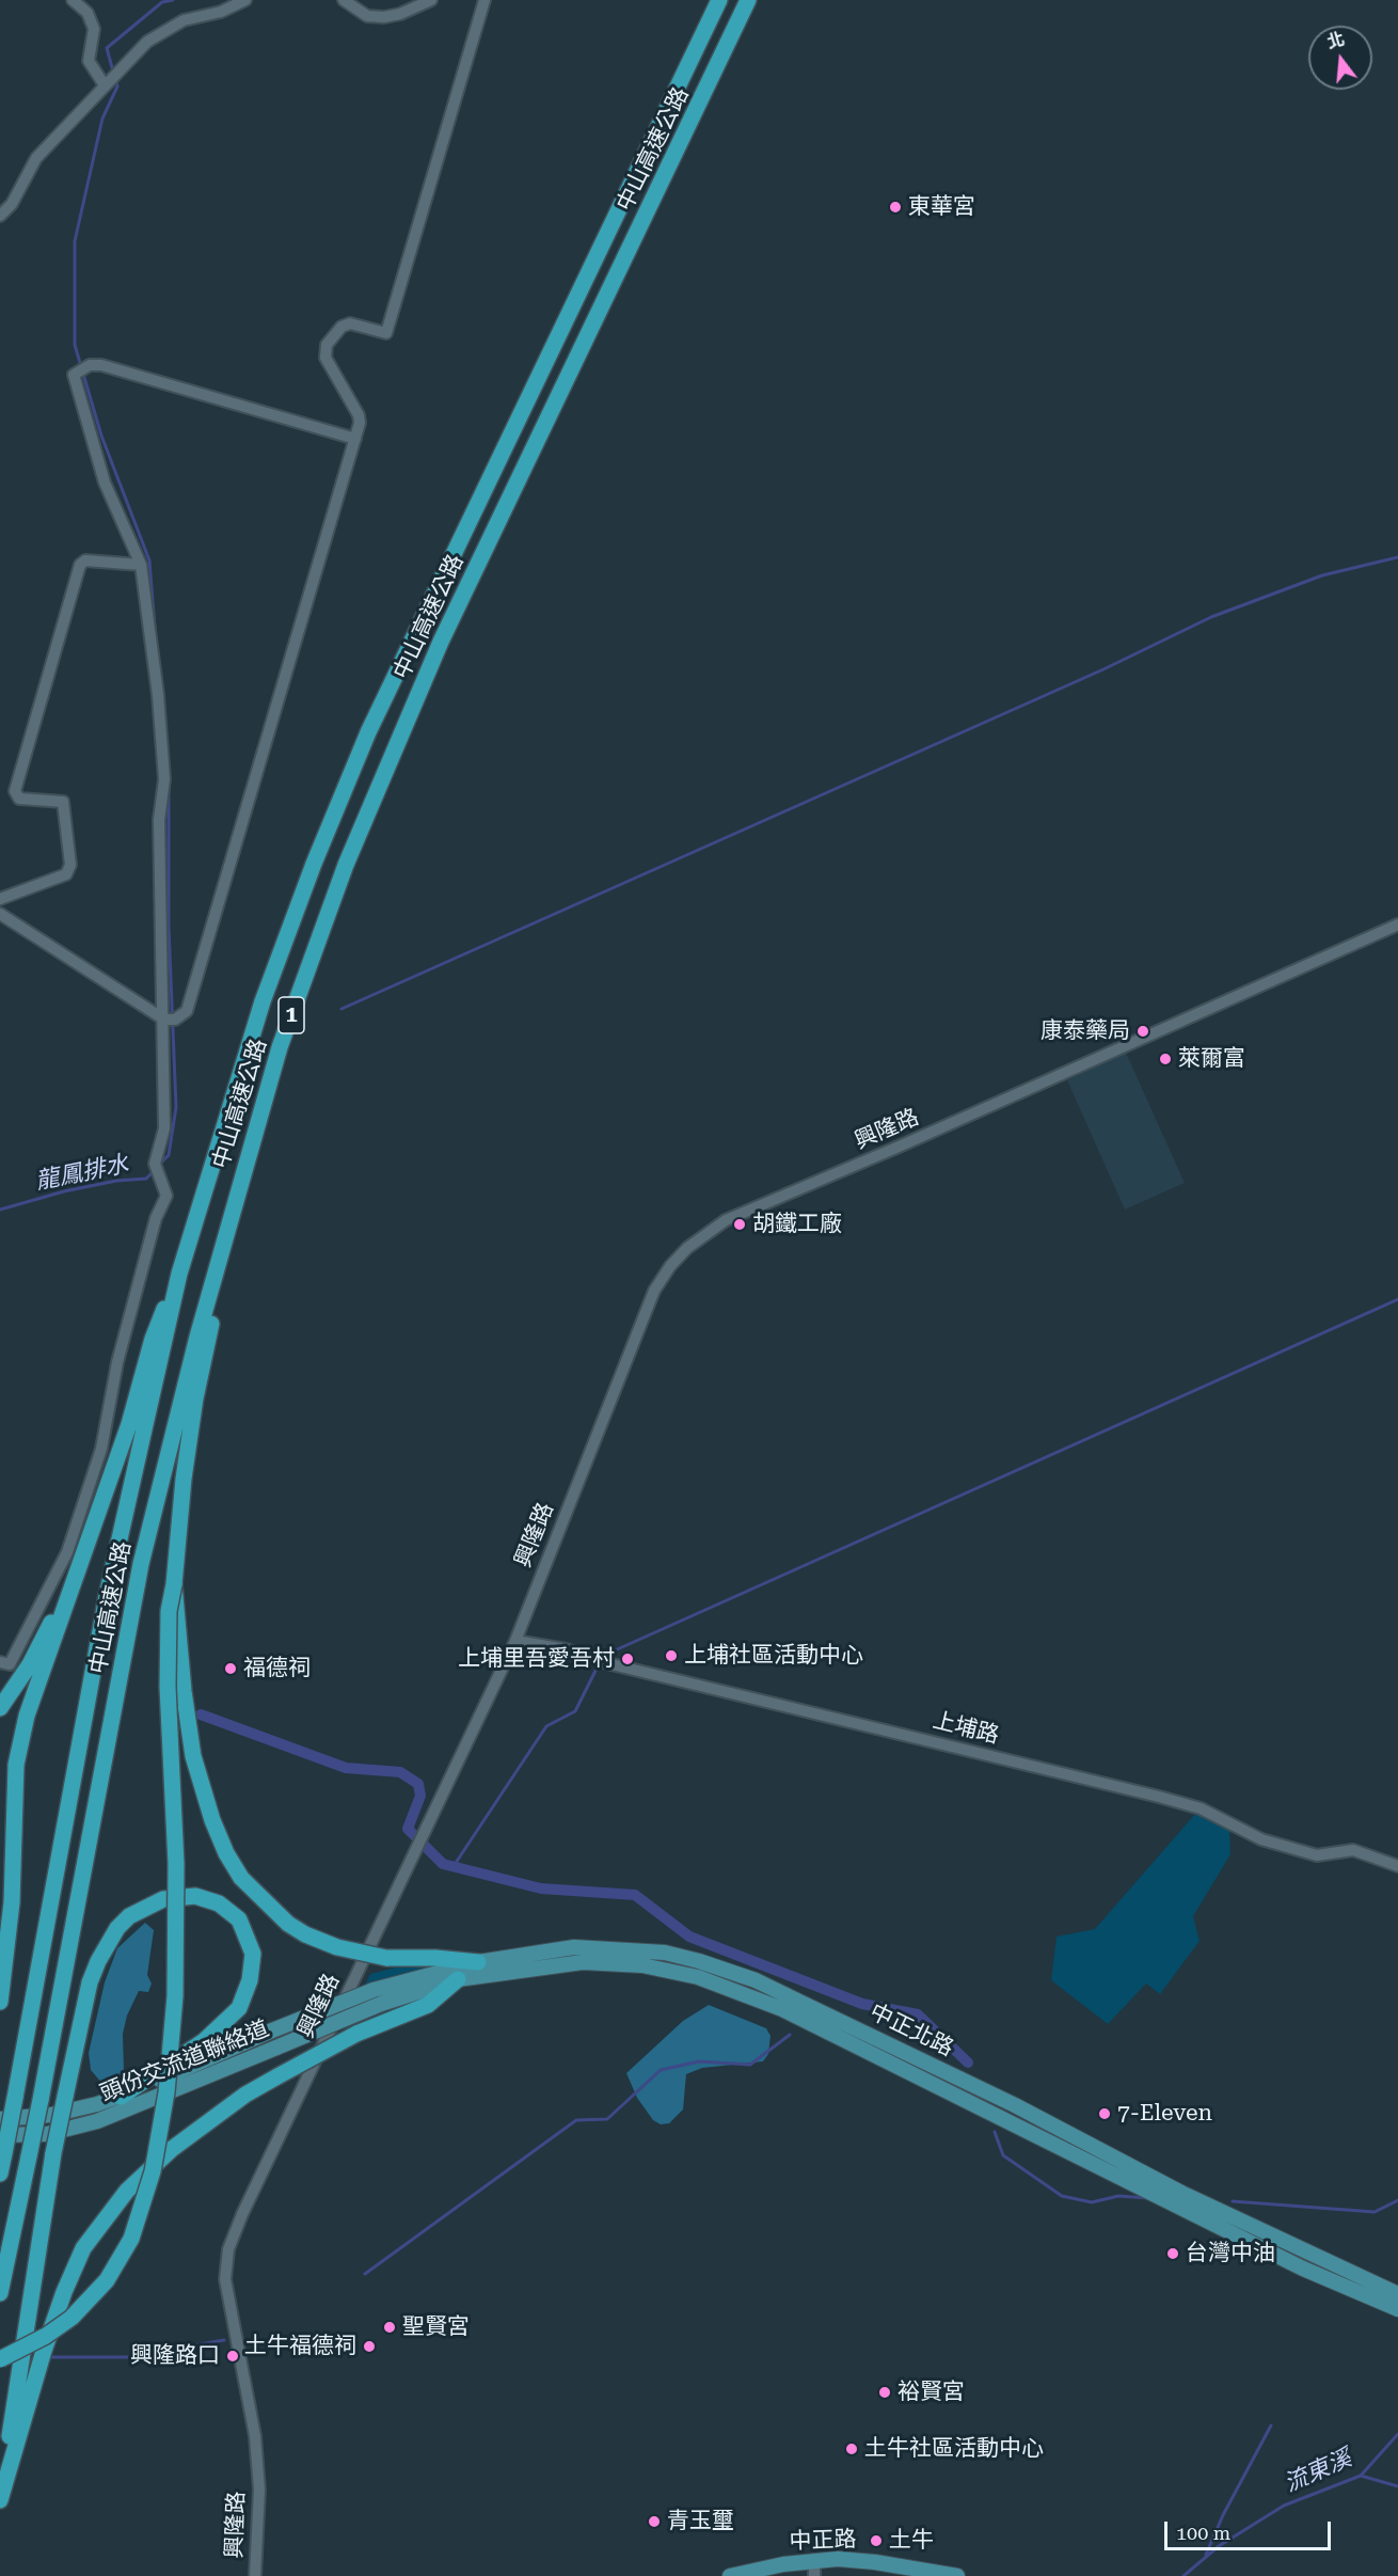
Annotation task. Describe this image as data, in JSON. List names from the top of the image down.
{
  "streets": {
    "highway": ["中山高速公路", "1"],
    "main road": ["中正北路", "頭份交流道聯絡道", "中正路"],
    "street": ["興隆路", "上埔路"]
  },
  "crossings": [
    ["興隆路", "上埔路"],
    ["中正北路", "頭份交流道聯絡道"]
  ],
  "water": ["龍鳳排水", "流東溪"],
  "places": [
    "東華宮",
    "康泰藥局",
    "萊爾富",
    "胡鐵工廠",
    "上埔社區活動中心",
    "上埔里吾愛吾村",
    "福德祠",
    "7-Eleven",
    "台灣中油",
    "聖賢宮",
    "土牛福德祠",
    "興隆路口",
    "裕賢宮",
    "土牛社區活動中心",
    "青玉璽",
    "土牛"
  ],
  "scale_bar": "100 m",
  "north": "top"
}
